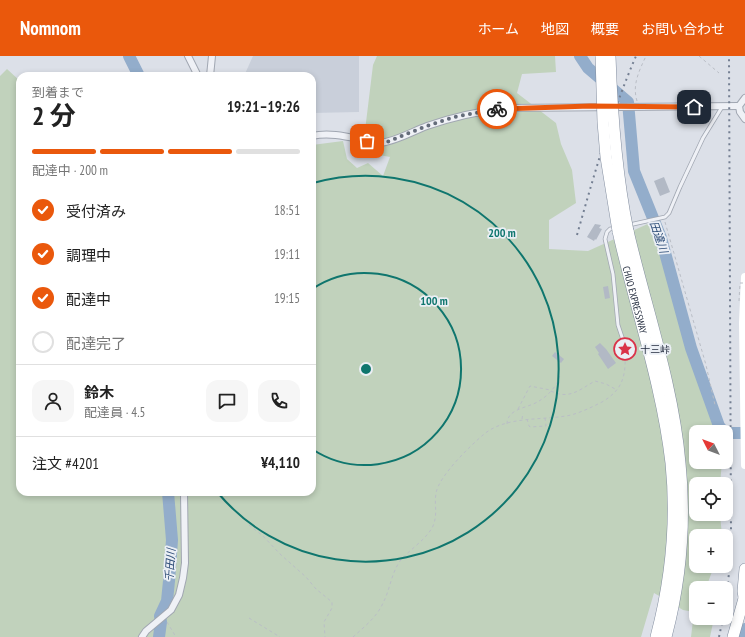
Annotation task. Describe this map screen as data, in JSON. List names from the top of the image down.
{
  "streets": {
    "highway": ["CHUO EXPRESSWAY"]
  },
  "water": ["田違川", "千田川"],
  "places": {
    "place": ["十三峠"]
  },
  "north": "top left",
  "page": {
    "header": "Nomnom",
    "nav": [
      "ホーム",
      "地図",
      "概要",
      "お問い合わせ"
    ],
    "heading": ["2 分", "到着まで", "19:21–19:26"],
    "panel": [
      "鈴木",
      "配達員 · 4.5",
      "注文 #4201",
      "¥4,110"
    ],
    "bar": "配達中 · 200 m",
    "list": [
      ["受付済み", "18:51"],
      ["調理中", "19:11"],
      ["配達中", "19:15"],
      "配達完了"
    ],
    "map_buttons": ["+", "−"]
  },
  "rings": ["200 m", "100 m"]
}
